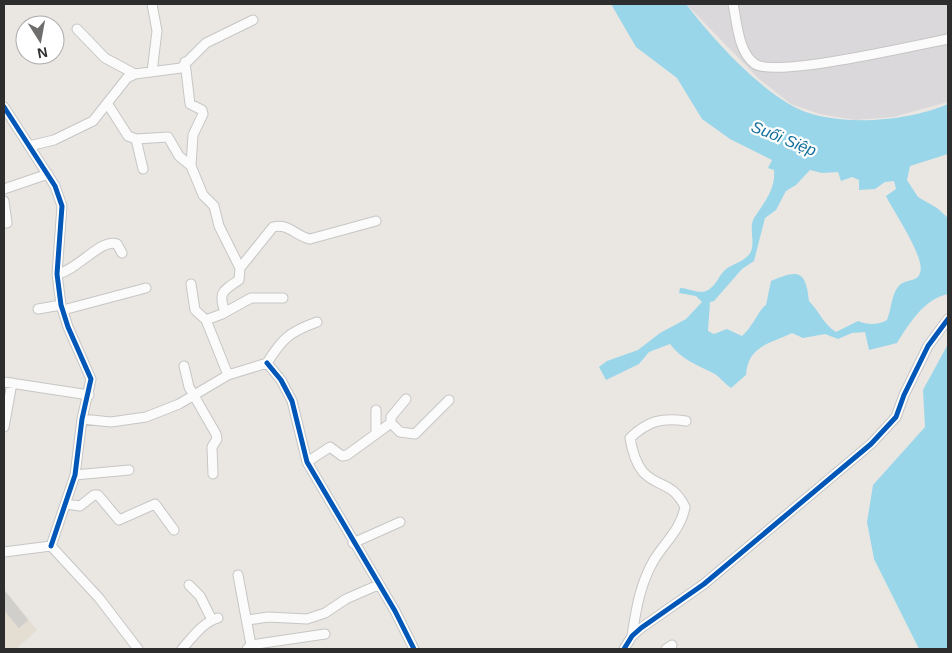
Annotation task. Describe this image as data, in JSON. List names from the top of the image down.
{
  "water": ["Suối Siệp"],
  "north": "bottom"
}
